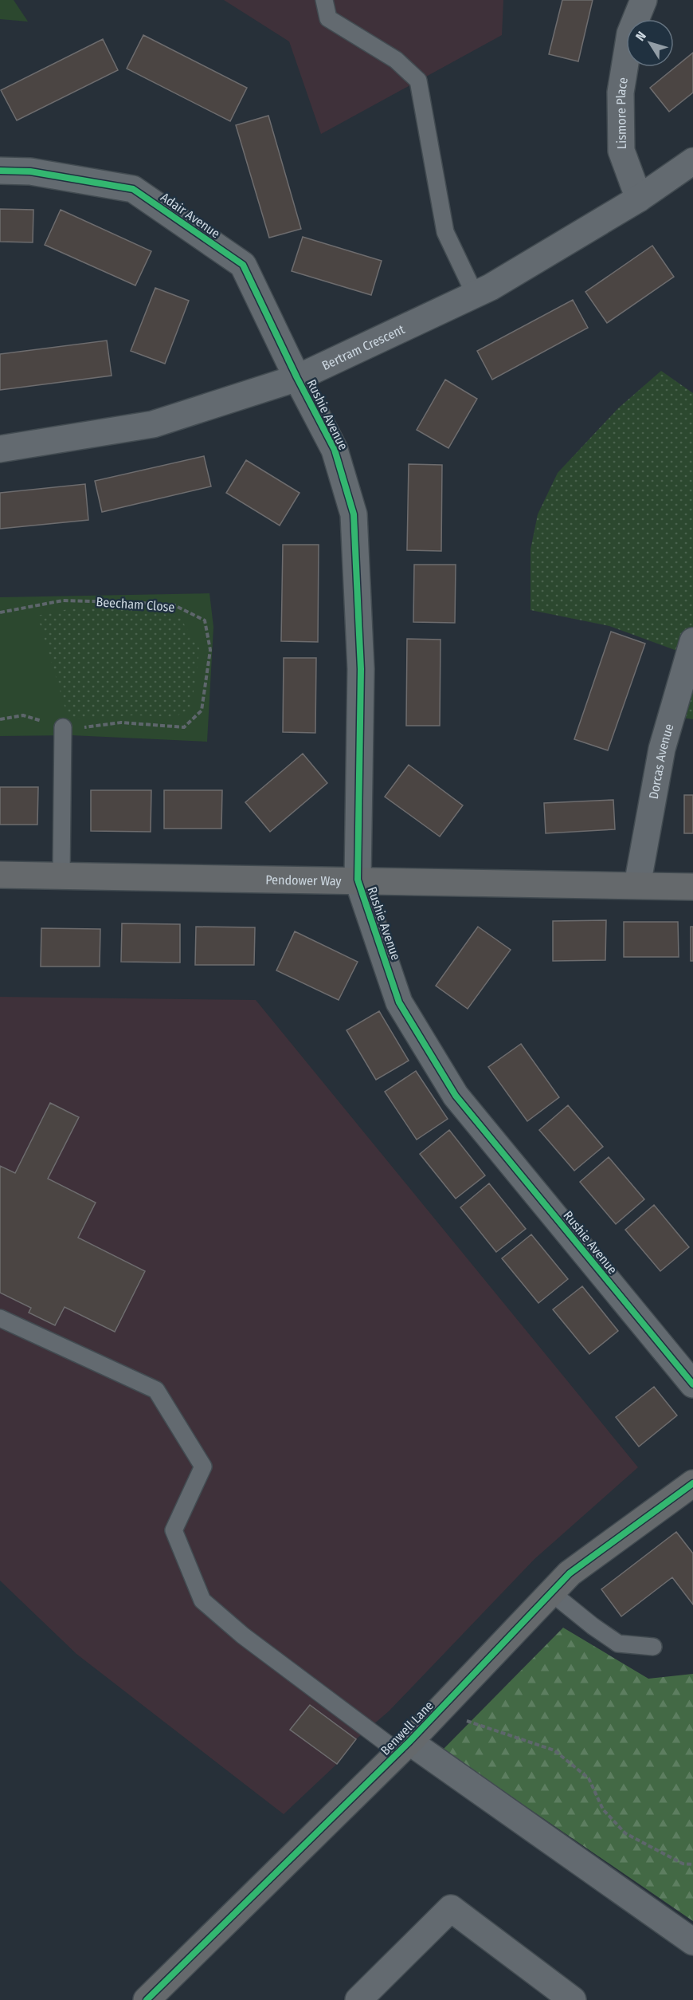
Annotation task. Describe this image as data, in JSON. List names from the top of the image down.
{
  "streets": {
    "main road": ["Pendower Way", "Benwell Lane"],
    "street": [
      "Lismore Place",
      "Adair Avenue",
      "Bertram Crescent",
      "Rushie Avenue",
      "Dorcas Avenue"
    ],
    "path": ["Beecham Close"]
  },
  "crossings": [
    ["Lismore Place", "Bertram Crescent"],
    ["Adair Avenue", "Bertram Crescent"],
    ["Adair Avenue", "Rushie Avenue"],
    ["Bertram Crescent", "Rushie Avenue"],
    ["Rushie Avenue", "Pendower Way"],
    ["Dorcas Avenue", "Pendower Way"]
  ],
  "north": "top left"
}
